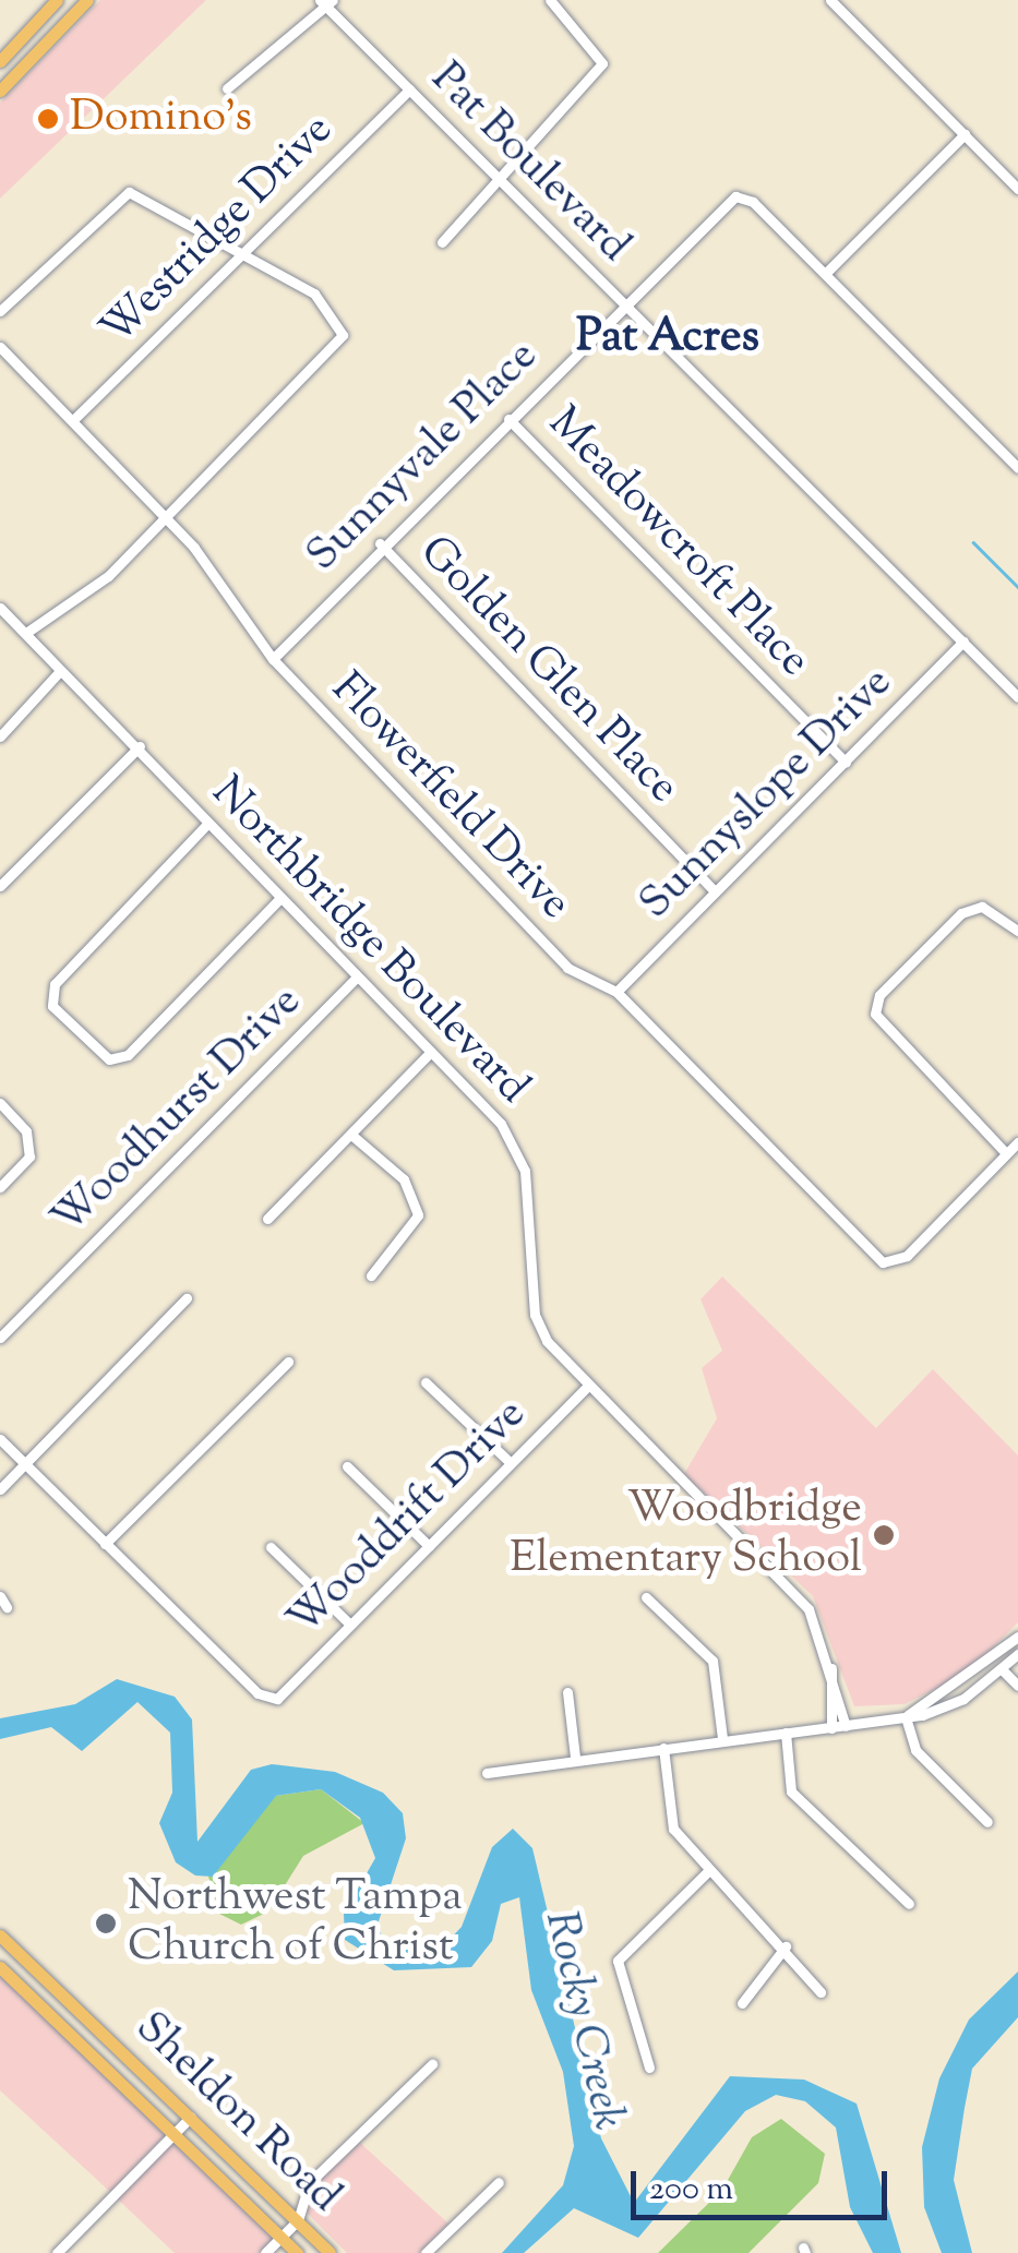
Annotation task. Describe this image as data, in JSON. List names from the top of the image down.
{
  "streets": {
    "main road": ["Sheldon Road"],
    "street": [
      "Pat Boulevard",
      "Westridge Drive",
      "Sunnyvale Place",
      "Meadowcroft Place",
      "Golden Glen Place",
      "Sunnyslope Drive",
      "Flowerfield Drive",
      "Northbridge Boulevard",
      "Woodhurst Drive",
      "Wooddrift Drive"
    ]
  },
  "crossings": [
    ["Pat Boulevard", "Westridge Drive"],
    ["Pat Boulevard", "Sunnyvale Place"],
    ["Pat Boulevard", "Sunnyslope Drive"],
    ["Westridge Drive", "Flowerfield Drive"],
    ["Sunnyvale Place", "Meadowcroft Place"],
    ["Sunnyvale Place", "Golden Glen Place"],
    ["Sunnyvale Place", "Flowerfield Drive"],
    ["Meadowcroft Place", "Sunnyslope Drive"],
    ["Golden Glen Place", "Sunnyslope Drive"],
    ["Sunnyslope Drive", "Flowerfield Drive"],
    ["Northbridge Boulevard", "Woodhurst Drive"],
    ["Northbridge Boulevard", "Wooddrift Drive"]
  ],
  "districts": ["Pat Acres"],
  "water": ["Rocky Creek"],
  "places": ["Domino's", "Woodbridge Elementary School", "Northwest Tampa Church of Christ"],
  "scale_bar": "200 m"
}
